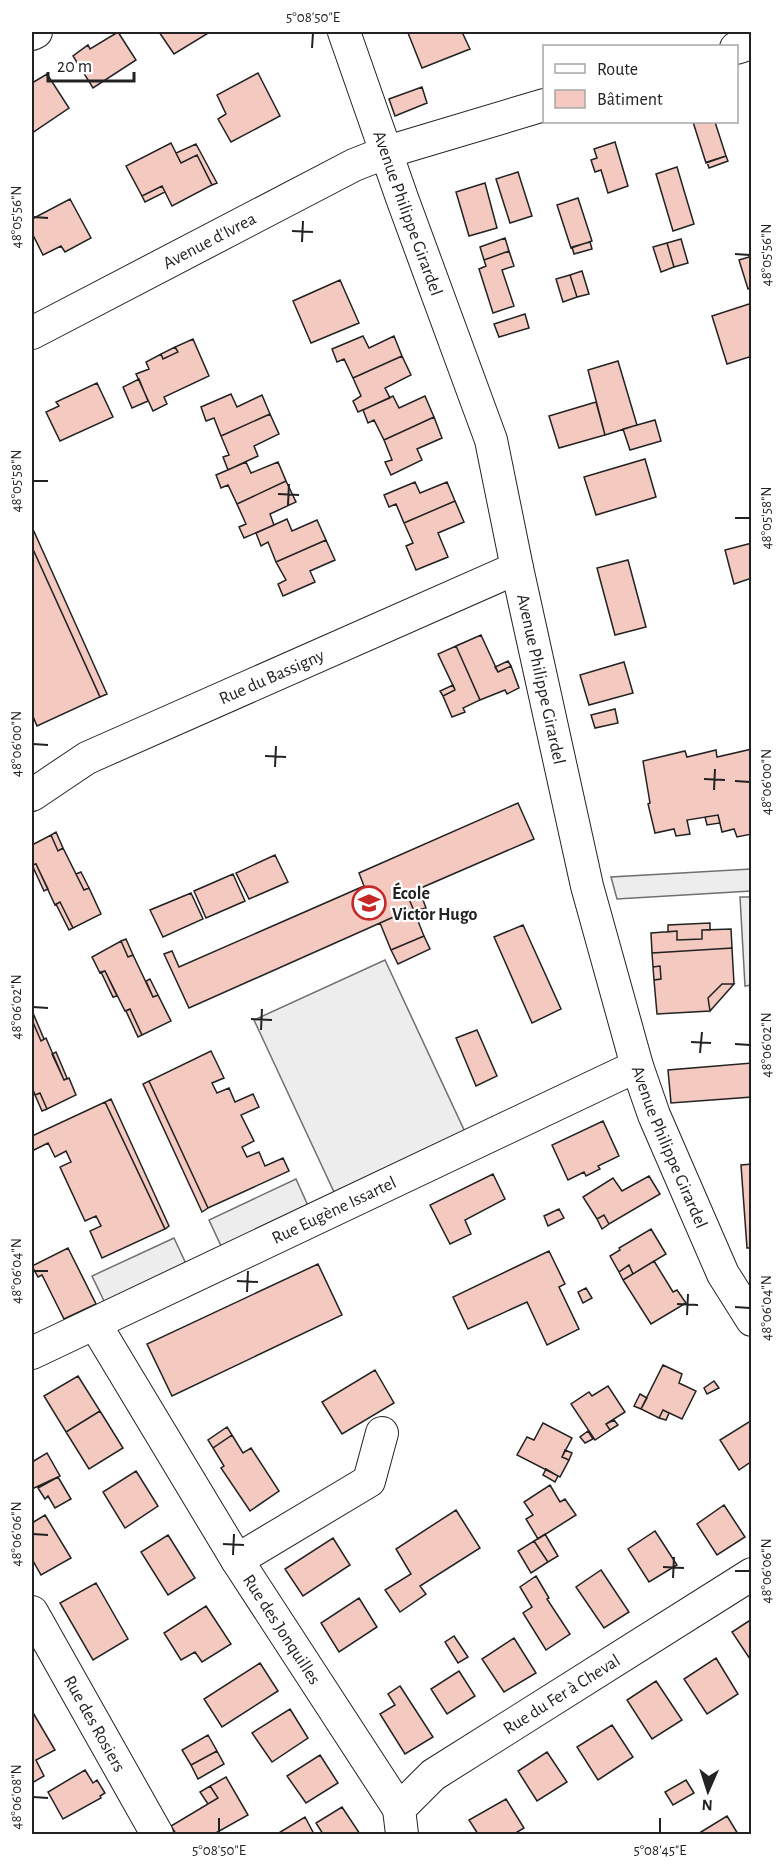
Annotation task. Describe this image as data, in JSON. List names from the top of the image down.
{
  "streets": {
    "street": [
      "Avenue Philippe Girardel",
      "Avenue d'Ivrea",
      "Rue du Bassigny",
      "Rue Eugène Issartel",
      "Rue des Jonquilles",
      "Rue du Fer à Cheval",
      "Rue des Rosiers"
    ]
  },
  "crossings": [
    ["Avenue Philippe Girardel", "Avenue d'Ivrea"],
    ["Avenue Philippe Girardel", "Rue du Bassigny"],
    ["Avenue Philippe Girardel", "Rue Eugène Issartel"],
    ["Rue Eugène Issartel", "Rue des Jonquilles"],
    ["Rue des Jonquilles", "Rue du Fer à Cheval"]
  ],
  "places": {
    "school or university": ["École Victor Hugo"]
  },
  "legend": ["Route", "Bâtiment"],
  "scale_bar": "20 m",
  "north": "bottom",
  "coordinates": [
    "5°08'50\"E",
    "48°05'56\"N",
    "48°05'58\"N",
    "48°06'00\"N",
    "48°06'02\"N",
    "48°06'04\"N",
    "48°06'06\"N",
    "48°06'08\"N",
    "5°08'45\"E"
  ]
}
